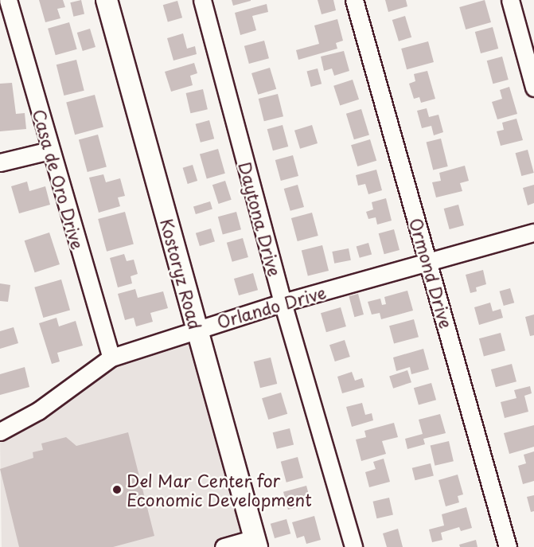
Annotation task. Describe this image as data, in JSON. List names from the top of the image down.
{
  "streets": {
    "main road": ["Kostoryz Road"],
    "street": [
      "Casa de Oro Drive",
      "Daytona Drive",
      "Ormond Drive",
      "Orlando Drive"
    ]
  },
  "crossings": [
    ["Casa de Oro Drive", "Orlando Drive"],
    ["Daytona Drive", "Orlando Drive"],
    ["Ormond Drive", "Orlando Drive"],
    ["Kostoryz Road", "Orlando Drive"]
  ],
  "places": ["Del Mar Center for Economic Development"]
}
